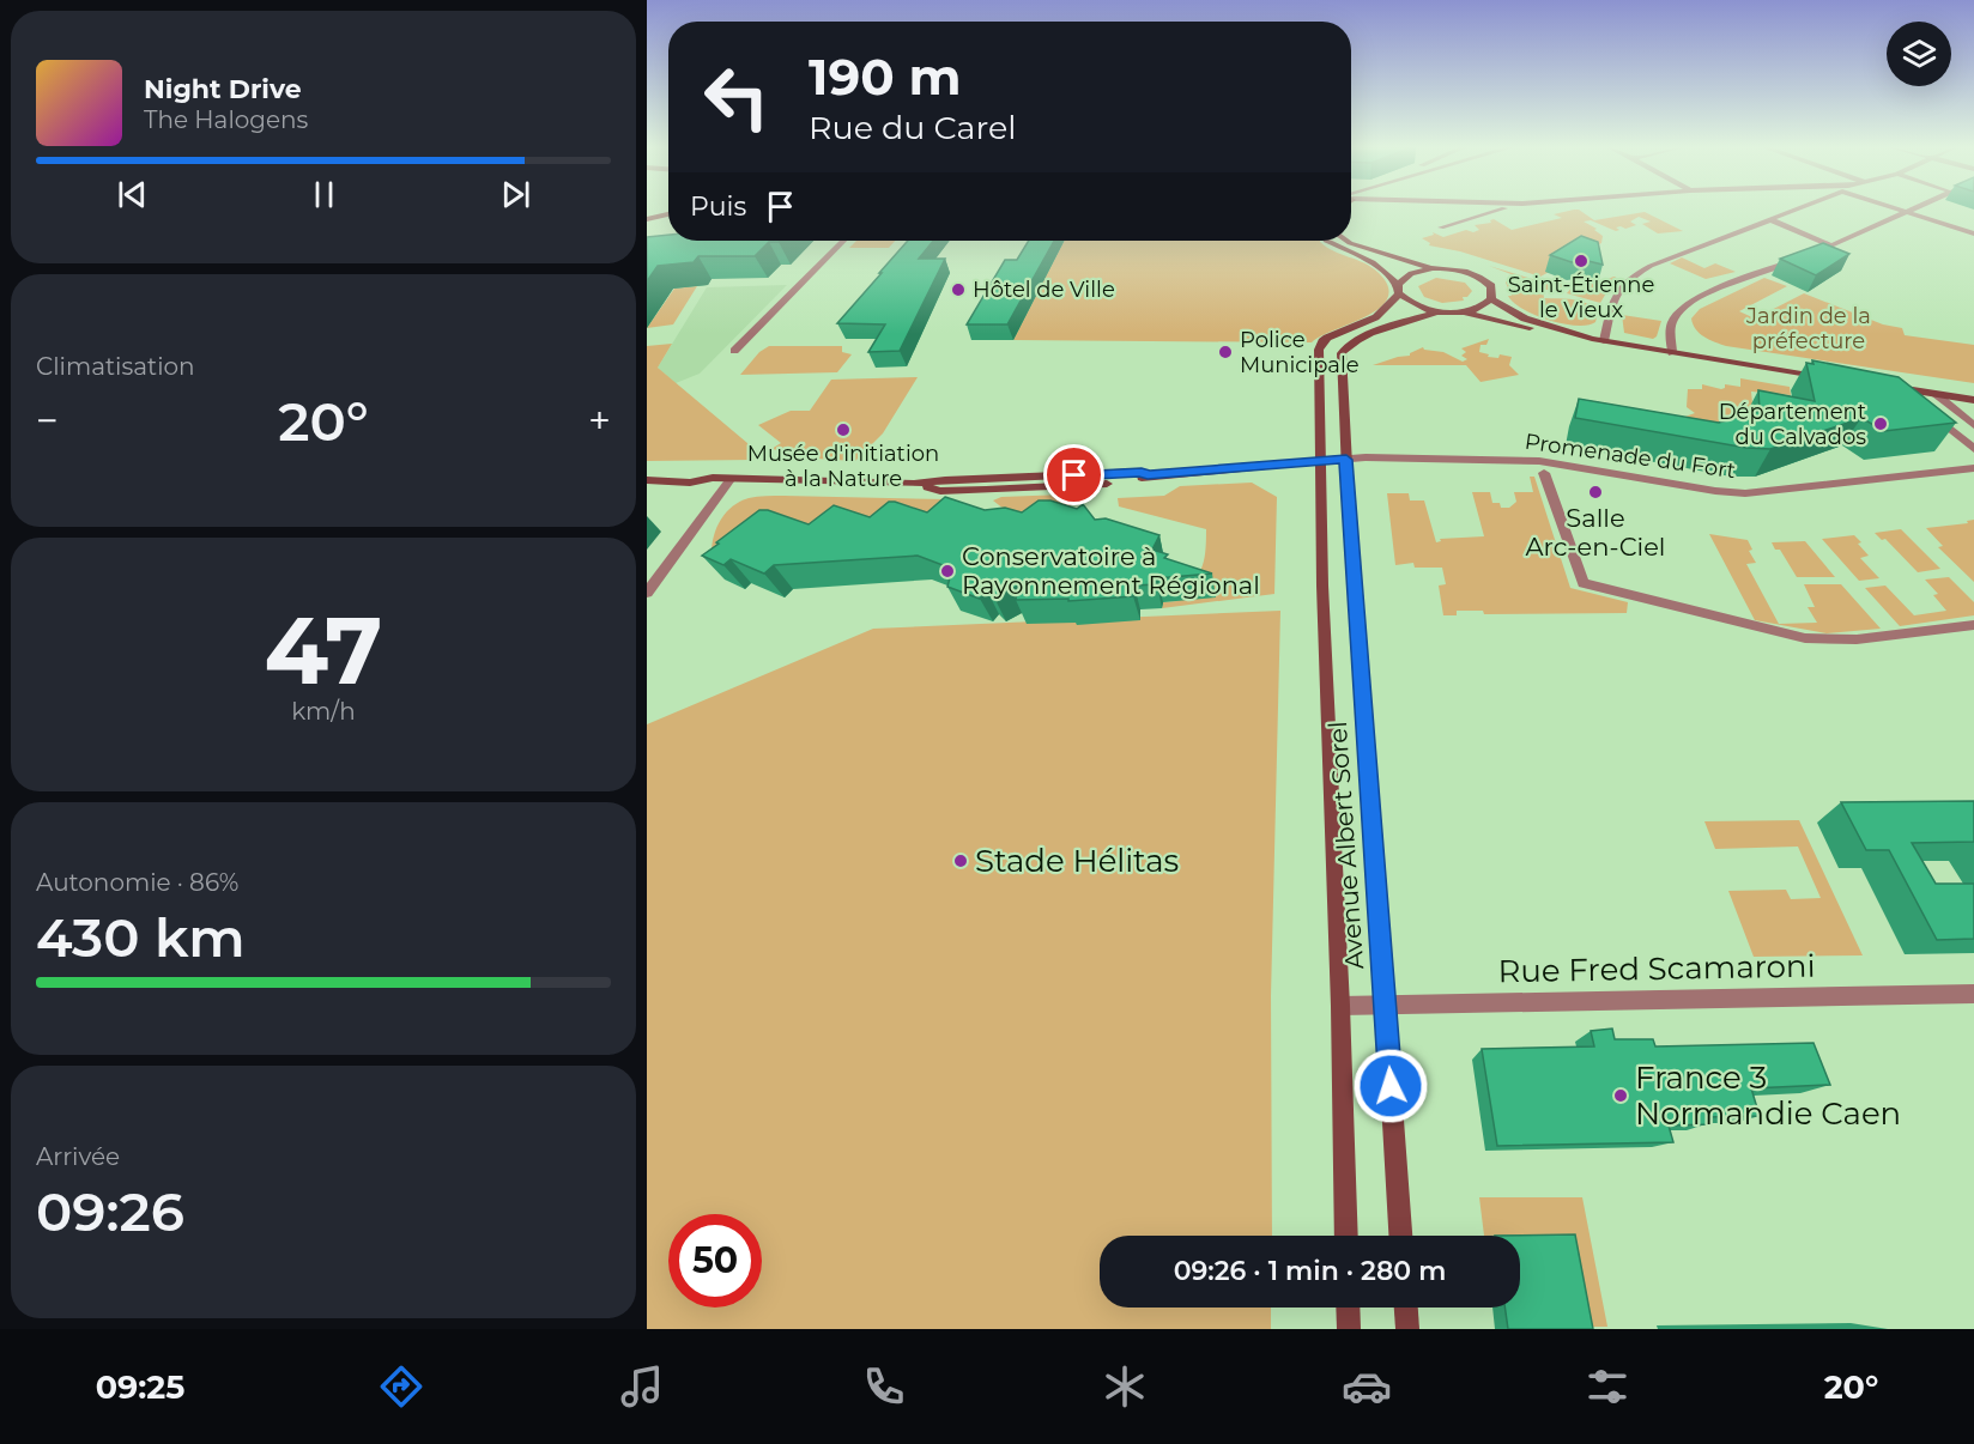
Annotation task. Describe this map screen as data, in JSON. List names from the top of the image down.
{
  "streets": {
    "main road": ["Avenue Albert Sorel"],
    "street": ["Promenade du Fort", "Rue Fred Scamaroni"]
  },
  "crossings": [
    ["Promenade du Fort", "Avenue Albert Sorel"],
    ["Avenue Albert Sorel", "Rue Fred Scamaroni"]
  ],
  "parks": ["Jardin de la préfecture"],
  "places": [
    "Saint-Étienne le Vieux",
    "Hôtel de Ville",
    "Police Municipale",
    "Département du Calvados",
    "Musée d'initiation à la Nature",
    "Salle Arc-en-Ciel",
    "Conservatoire à Rayonnement Régional",
    "Stade Hélitas",
    "France 3 Normandie Caen"
  ],
  "page": {
    "turn": ["190 m", "Rue du Carel"],
    "song": ["Night Drive", "The Halogens"],
    "then": "Puis",
    "tile": [
      "Climatisation",
      ["47", "km/h"],
      ["Autonomie · 86%", "430 km"],
      ["Arrivée", "09:26"]
    ],
    "heat": ["−", "20°", "+"],
    "limit": "50",
    "trip": "09:26 · 1 min · 280 m",
    "tabs": ["09:25", "20°"]
  }
}
